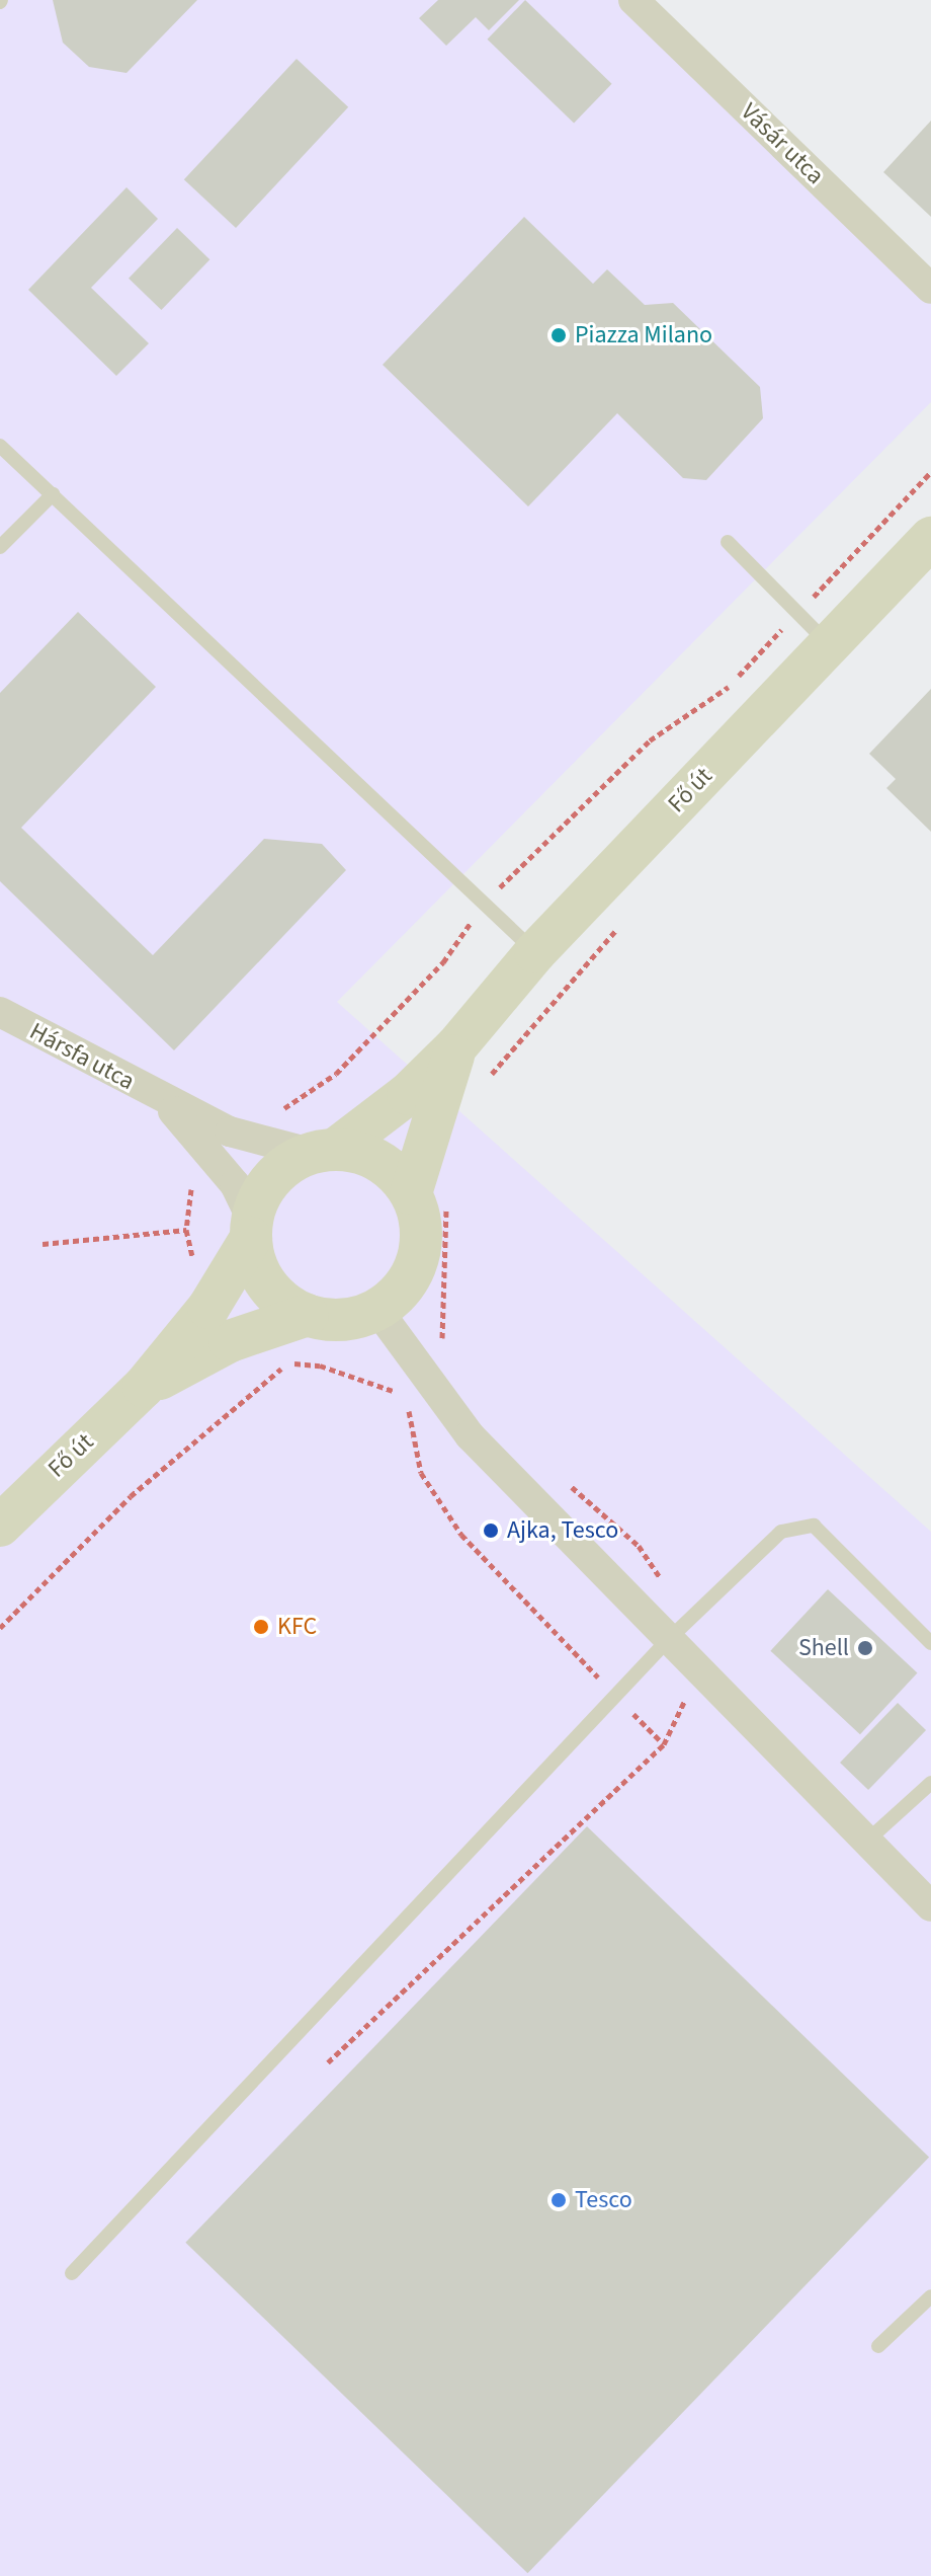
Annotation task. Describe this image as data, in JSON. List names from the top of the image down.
{
  "streets": {
    "main road": ["Fő út"],
    "street": ["Vásár utca", "Hársfa utca"]
  },
  "crossings": [
    ["Fő út", "Hársfa utca"]
  ],
  "places": [
    "Piazza Milano",
    "Ajka, Tesco",
    "KFC",
    "Shell",
    "Tesco"
  ]
}
